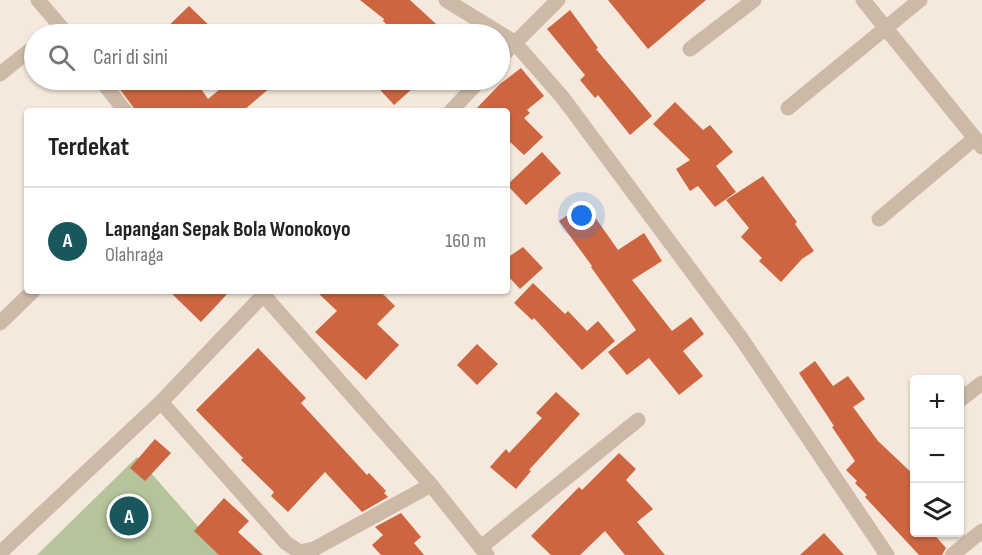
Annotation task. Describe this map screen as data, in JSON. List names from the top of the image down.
{
  "page": {
    "search": "Cari di sini",
    "heading": "Terdekat",
    "list": [
      {
        "mark": "A",
        "name": "Lapangan Sepak Bola Wonokoyo",
        "note": "Olahraga",
        "value": "160 m"
      }
    ],
    "map_buttons": ["+", "−"],
    "pins": "A"
  }
}
